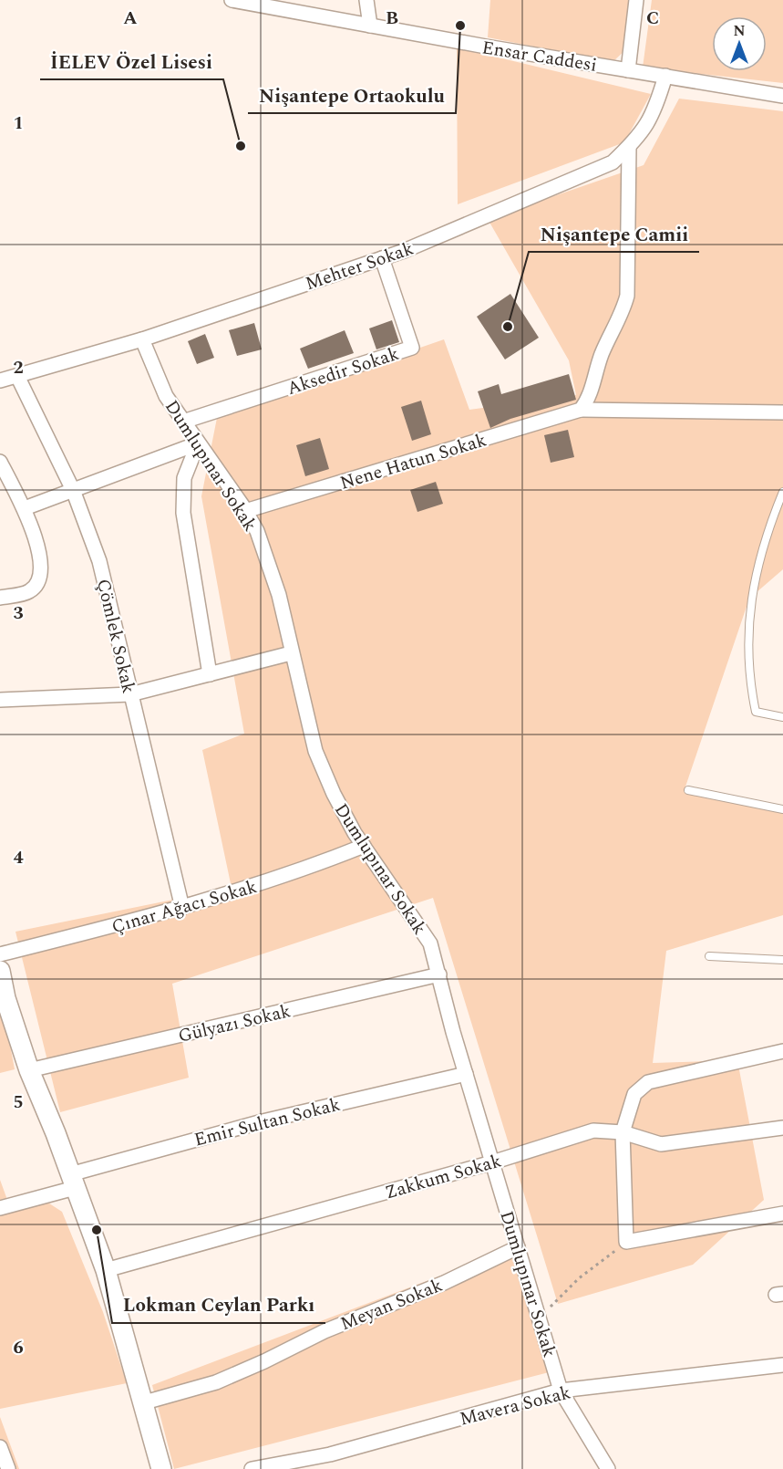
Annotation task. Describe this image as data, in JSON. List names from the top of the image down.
{
  "streets": {
    "street": [
      "Ensar Caddesi",
      "Mehter Sokak",
      "Aksedir Sokak",
      "Nene Hatun Sokak",
      "Dumlupınar Sokak",
      "Çömlek Sokak",
      "Çınar Ağacı Sokak",
      "Gülyazı Sokak",
      "Emir Sultan Sokak",
      "Zakkum Sokak",
      "Meyan Sokak",
      "Mavera Sokak"
    ]
  },
  "crossings": [
    ["Ensar Caddesi", "Mehter Sokak"],
    ["Mehter Sokak", "Aksedir Sokak"],
    ["Mehter Sokak", "Dumlupınar Sokak"],
    ["Mehter Sokak", "Çömlek Sokak"],
    ["Aksedir Sokak", "Dumlupınar Sokak"],
    ["Nene Hatun Sokak", "Dumlupınar Sokak"],
    ["Dumlupınar Sokak", "Çınar Ağacı Sokak"],
    ["Dumlupınar Sokak", "Gülyazı Sokak"],
    ["Dumlupınar Sokak", "Emir Sultan Sokak"],
    ["Dumlupınar Sokak", "Zakkum Sokak"],
    ["Dumlupınar Sokak", "Meyan Sokak"],
    ["Dumlupınar Sokak", "Mavera Sokak"],
    ["Çömlek Sokak", "Çınar Ağacı Sokak"]
  ],
  "places": [
    "Nişantepe Ortaokulu",
    "İELEV Özel Lisesi",
    "Nişantepe Camii",
    "Lokman Ceylan Parkı"
  ],
  "north": "top",
  "grid": {
    "columns": ["A", "B", "C"],
    "rows": [
      "1",
      "2",
      "3",
      "4",
      "5",
      "6"
    ]
  }
}
